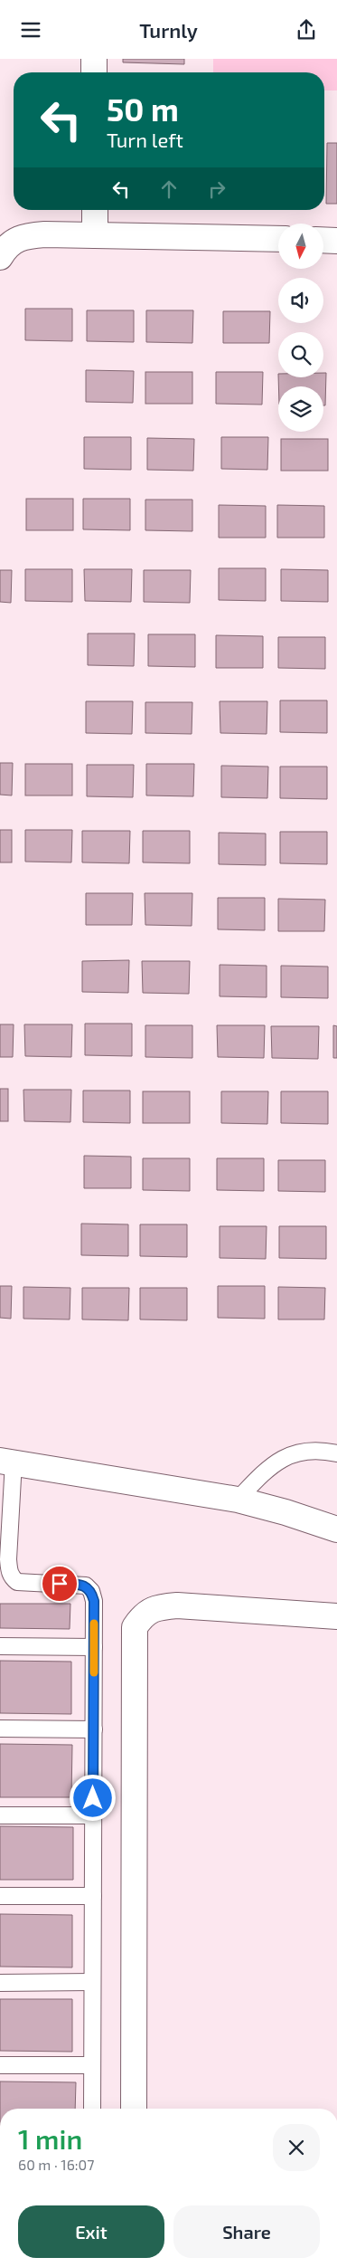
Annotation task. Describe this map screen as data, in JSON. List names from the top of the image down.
{
  "north": "bottom",
  "page": {
    "header": "Turnly",
    "turn": ["50 m", "Turn left"],
    "heading": ["1 min", "60 m · 16:07"],
    "buttons": ["Exit", "Share"]
  }
}
